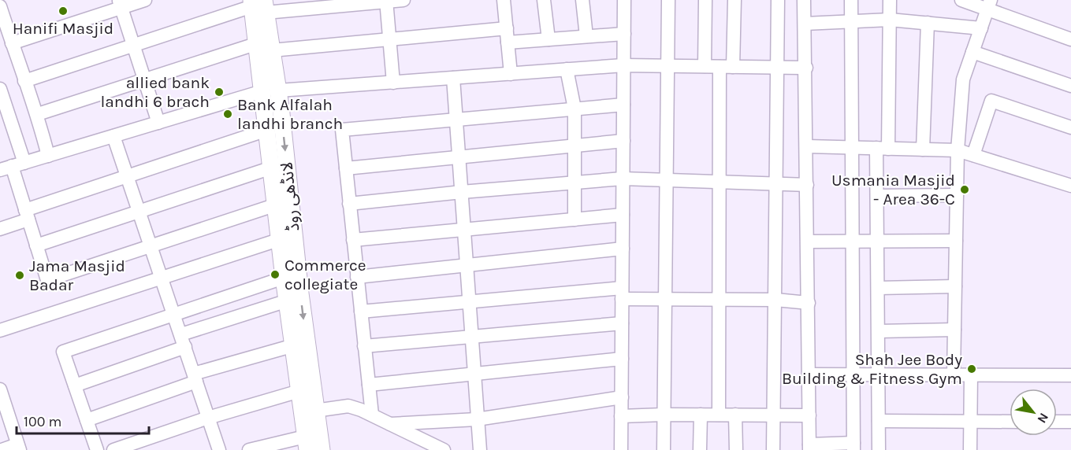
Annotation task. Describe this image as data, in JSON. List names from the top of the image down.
{
  "streets": {
    "main road": ["لانڈھی روڈ"]
  },
  "places": [
    "Hanifi Masjid",
    "allied bank landhi 6 brach",
    "Bank Alfalah landhi branch",
    "Usmania Masjid - Area 36-C",
    "Commerce collegiate",
    "Jama Masjid Badar",
    "Shah Jee Body Building & Fitness Gym"
  ],
  "scale_bar": "100 m",
  "north": "bottom right"
}
